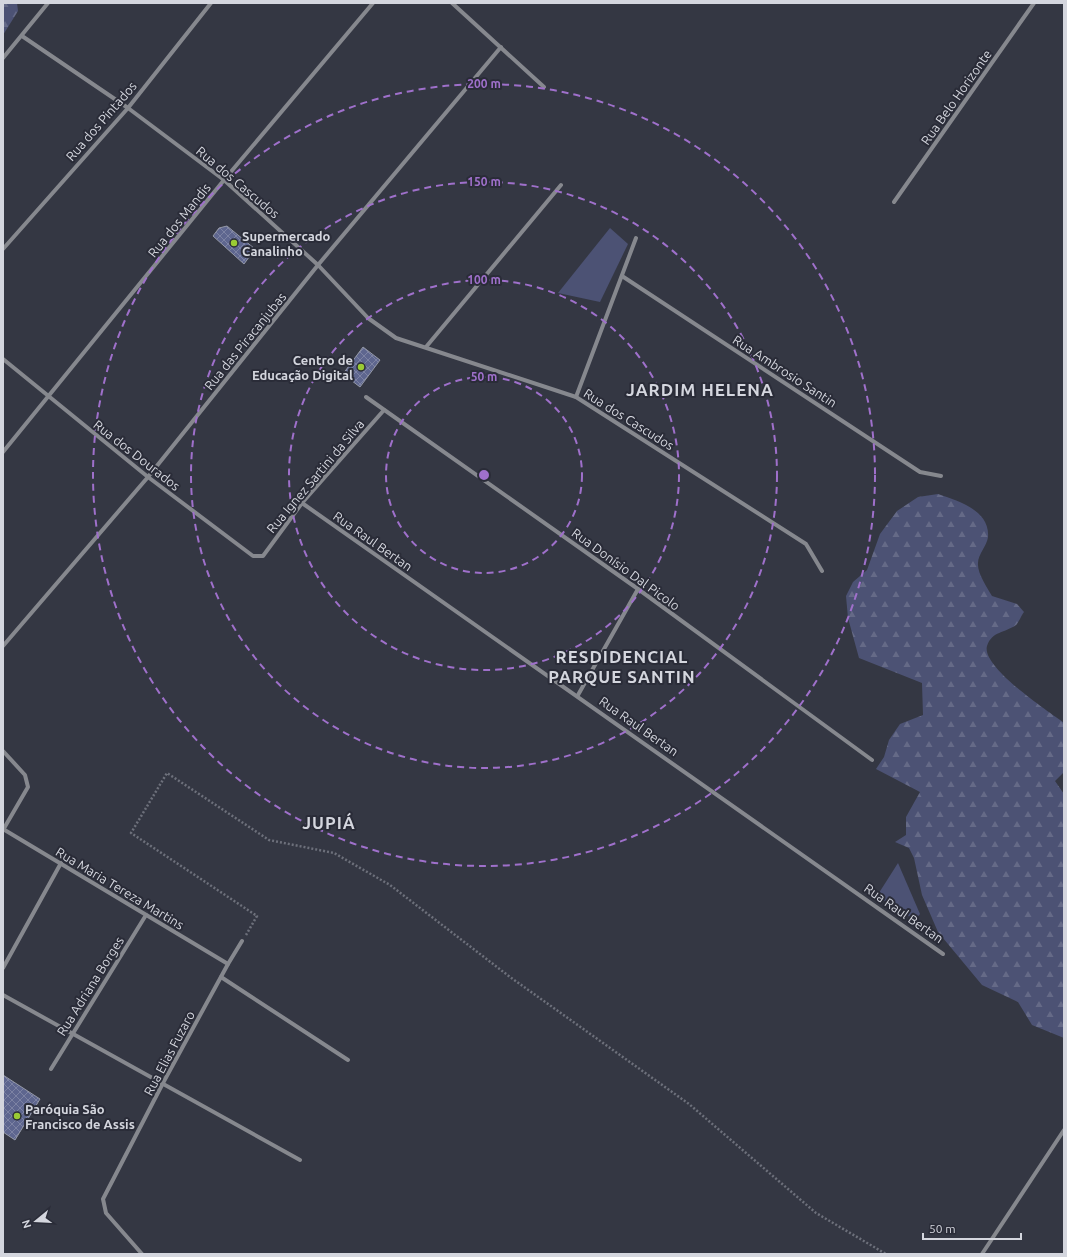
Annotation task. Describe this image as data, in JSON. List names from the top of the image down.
{
  "streets": {
    "street": [
      "Rua Belo Horizonte",
      "Rua dos Pintados",
      "Rua dos Cascudos",
      "Rua dos Mandis",
      "Rua das Piracanjubas",
      "Rua Ambrosio Santin",
      "Rua dos Dourados",
      "Rua Ignez Sartini da Silva",
      "Rua Raul Bertan",
      "Rua Donísio Dal Picolo",
      "Rua Maria Tereza Martins",
      "Rua Adriana Borges",
      "Rua Elias Fuzaro"
    ]
  },
  "crossings": [
    ["Rua dos Pintados", "Rua dos Cascudos"],
    ["Rua dos Cascudos", "Rua dos Mandis"],
    ["Rua dos Cascudos", "Rua das Piracanjubas"],
    ["Rua dos Mandis", "Rua dos Dourados"],
    ["Rua das Piracanjubas", "Rua dos Dourados"],
    ["Rua dos Dourados", "Rua Ignez Sartini da Silva"],
    ["Rua Ignez Sartini da Silva", "Rua Raul Bertan"],
    ["Rua Ignez Sartini da Silva", "Rua Donísio Dal Picolo"],
    ["Rua Maria Tereza Martins", "Rua Adriana Borges"],
    ["Rua Maria Tereza Martins", "Rua Elias Fuzaro"]
  ],
  "districts": ["JARDIM HELENA", "RESDIDENCIAL PARQUE SANTIN", "JUPIÁ"],
  "places": ["Supermercado Canalinho", "Centro de Educação Digital", "Paróquia São Francisco de Assis"],
  "scale_bar": "50 m",
  "north": "left",
  "rings": [
    "200 m",
    "150 m",
    "100 m",
    "50 m"
  ]
}
